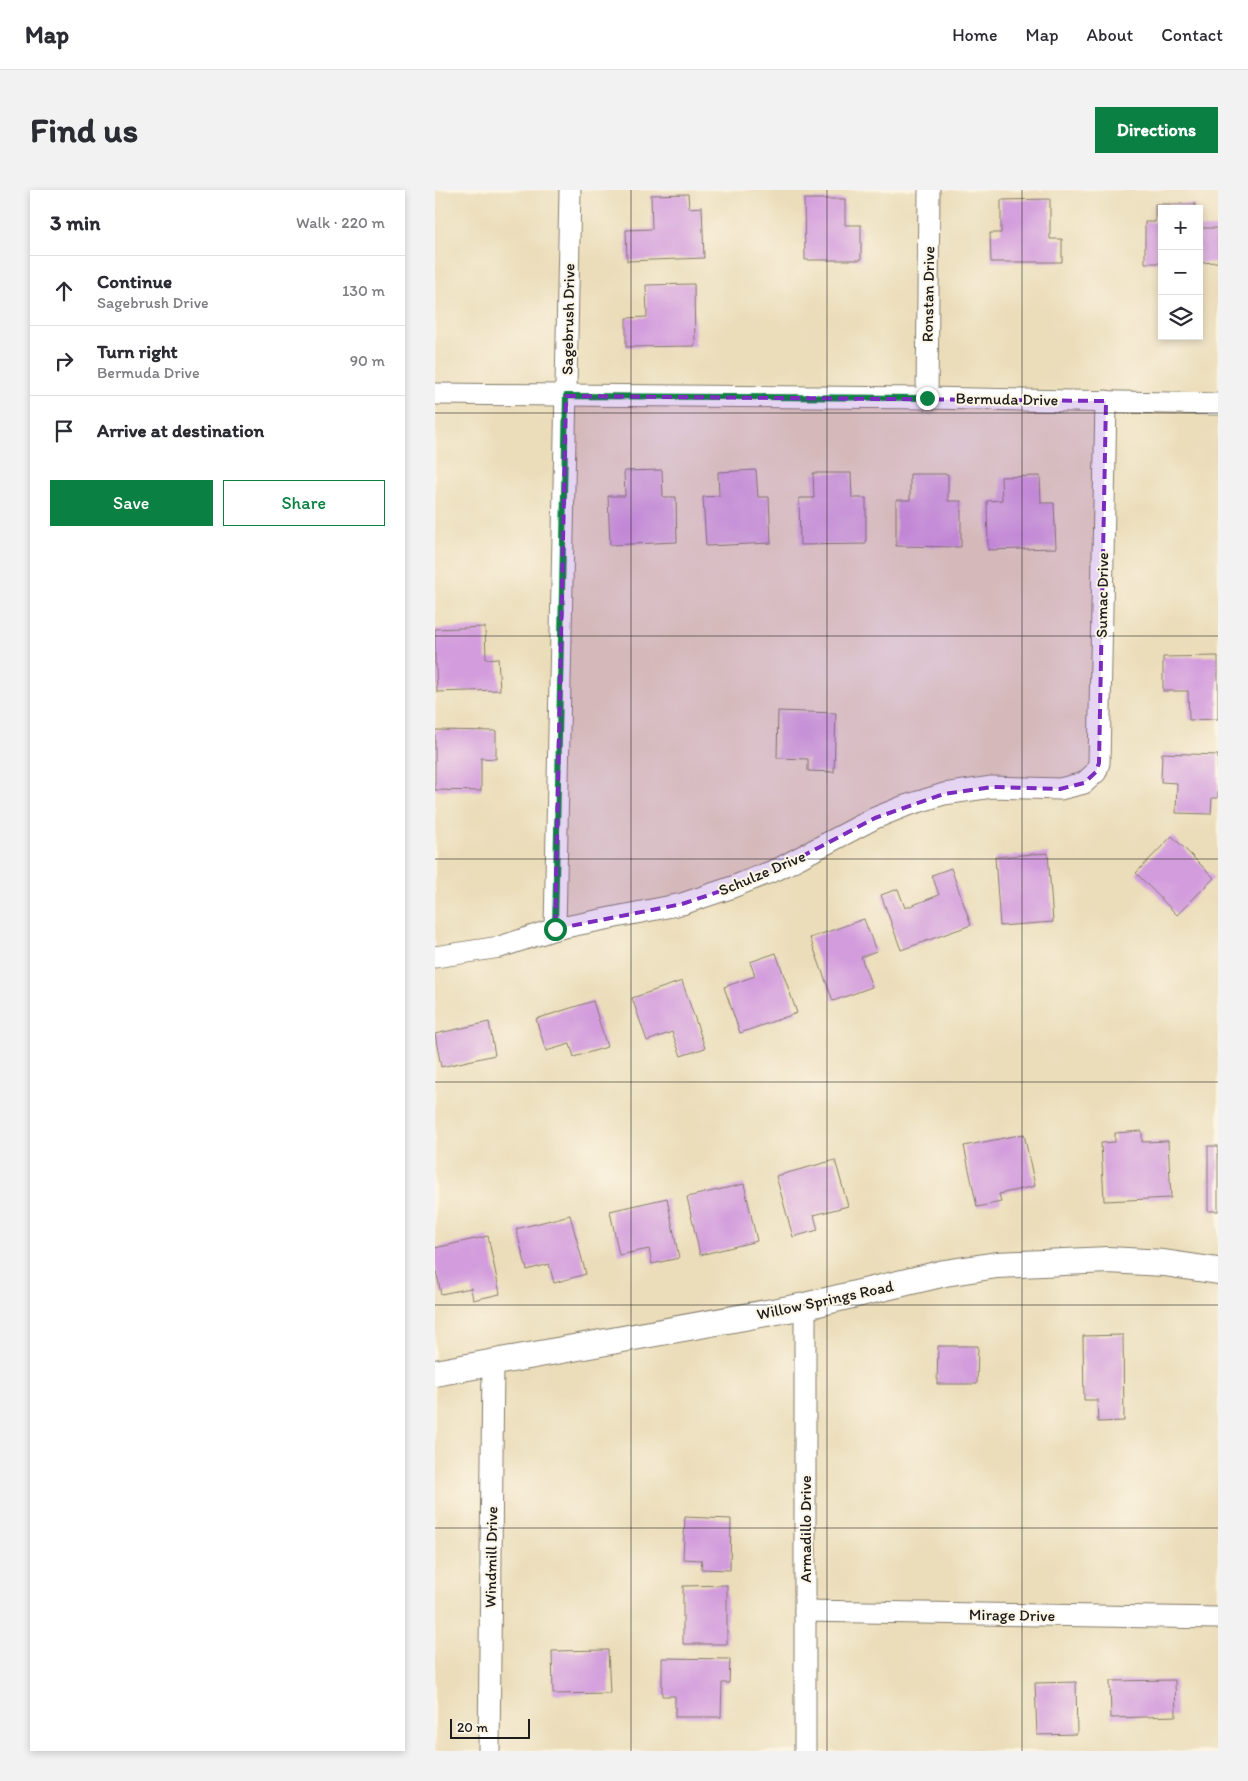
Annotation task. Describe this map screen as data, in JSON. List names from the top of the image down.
{
  "streets": {
    "street": [
      "Ronstan Drive",
      "Sagebrush Drive",
      "Bermuda Drive",
      "Sumac Drive",
      "Schulze Drive",
      "Willow Springs Road",
      "Armadillo Drive",
      "Windmill Drive",
      "Mirage Drive"
    ]
  },
  "crossings": [
    ["Ronstan Drive", "Bermuda Drive"],
    ["Sagebrush Drive", "Bermuda Drive"],
    ["Sagebrush Drive", "Schulze Drive"],
    ["Bermuda Drive", "Sumac Drive"],
    ["Sumac Drive", "Schulze Drive"],
    ["Willow Springs Road", "Armadillo Drive"],
    ["Willow Springs Road", "Windmill Drive"],
    ["Armadillo Drive", "Mirage Drive"]
  ],
  "scale_bar": "20 m",
  "page": {
    "header": "Map",
    "nav": [
      "Home",
      "Map",
      "About",
      "Contact"
    ],
    "buttons": [
      "Directions",
      ["Save", "Share"]
    ],
    "title": "Find us",
    "heading": ["3 min", "Walk · 220 m"],
    "map_buttons": ["+", "−"],
    "list": [
      ["Continue", "Sagebrush Drive", "130 m"],
      ["Turn right", "Bermuda Drive", "90 m"],
      "Arrive at destination"
    ],
    "scale": "20 m"
  }
}
